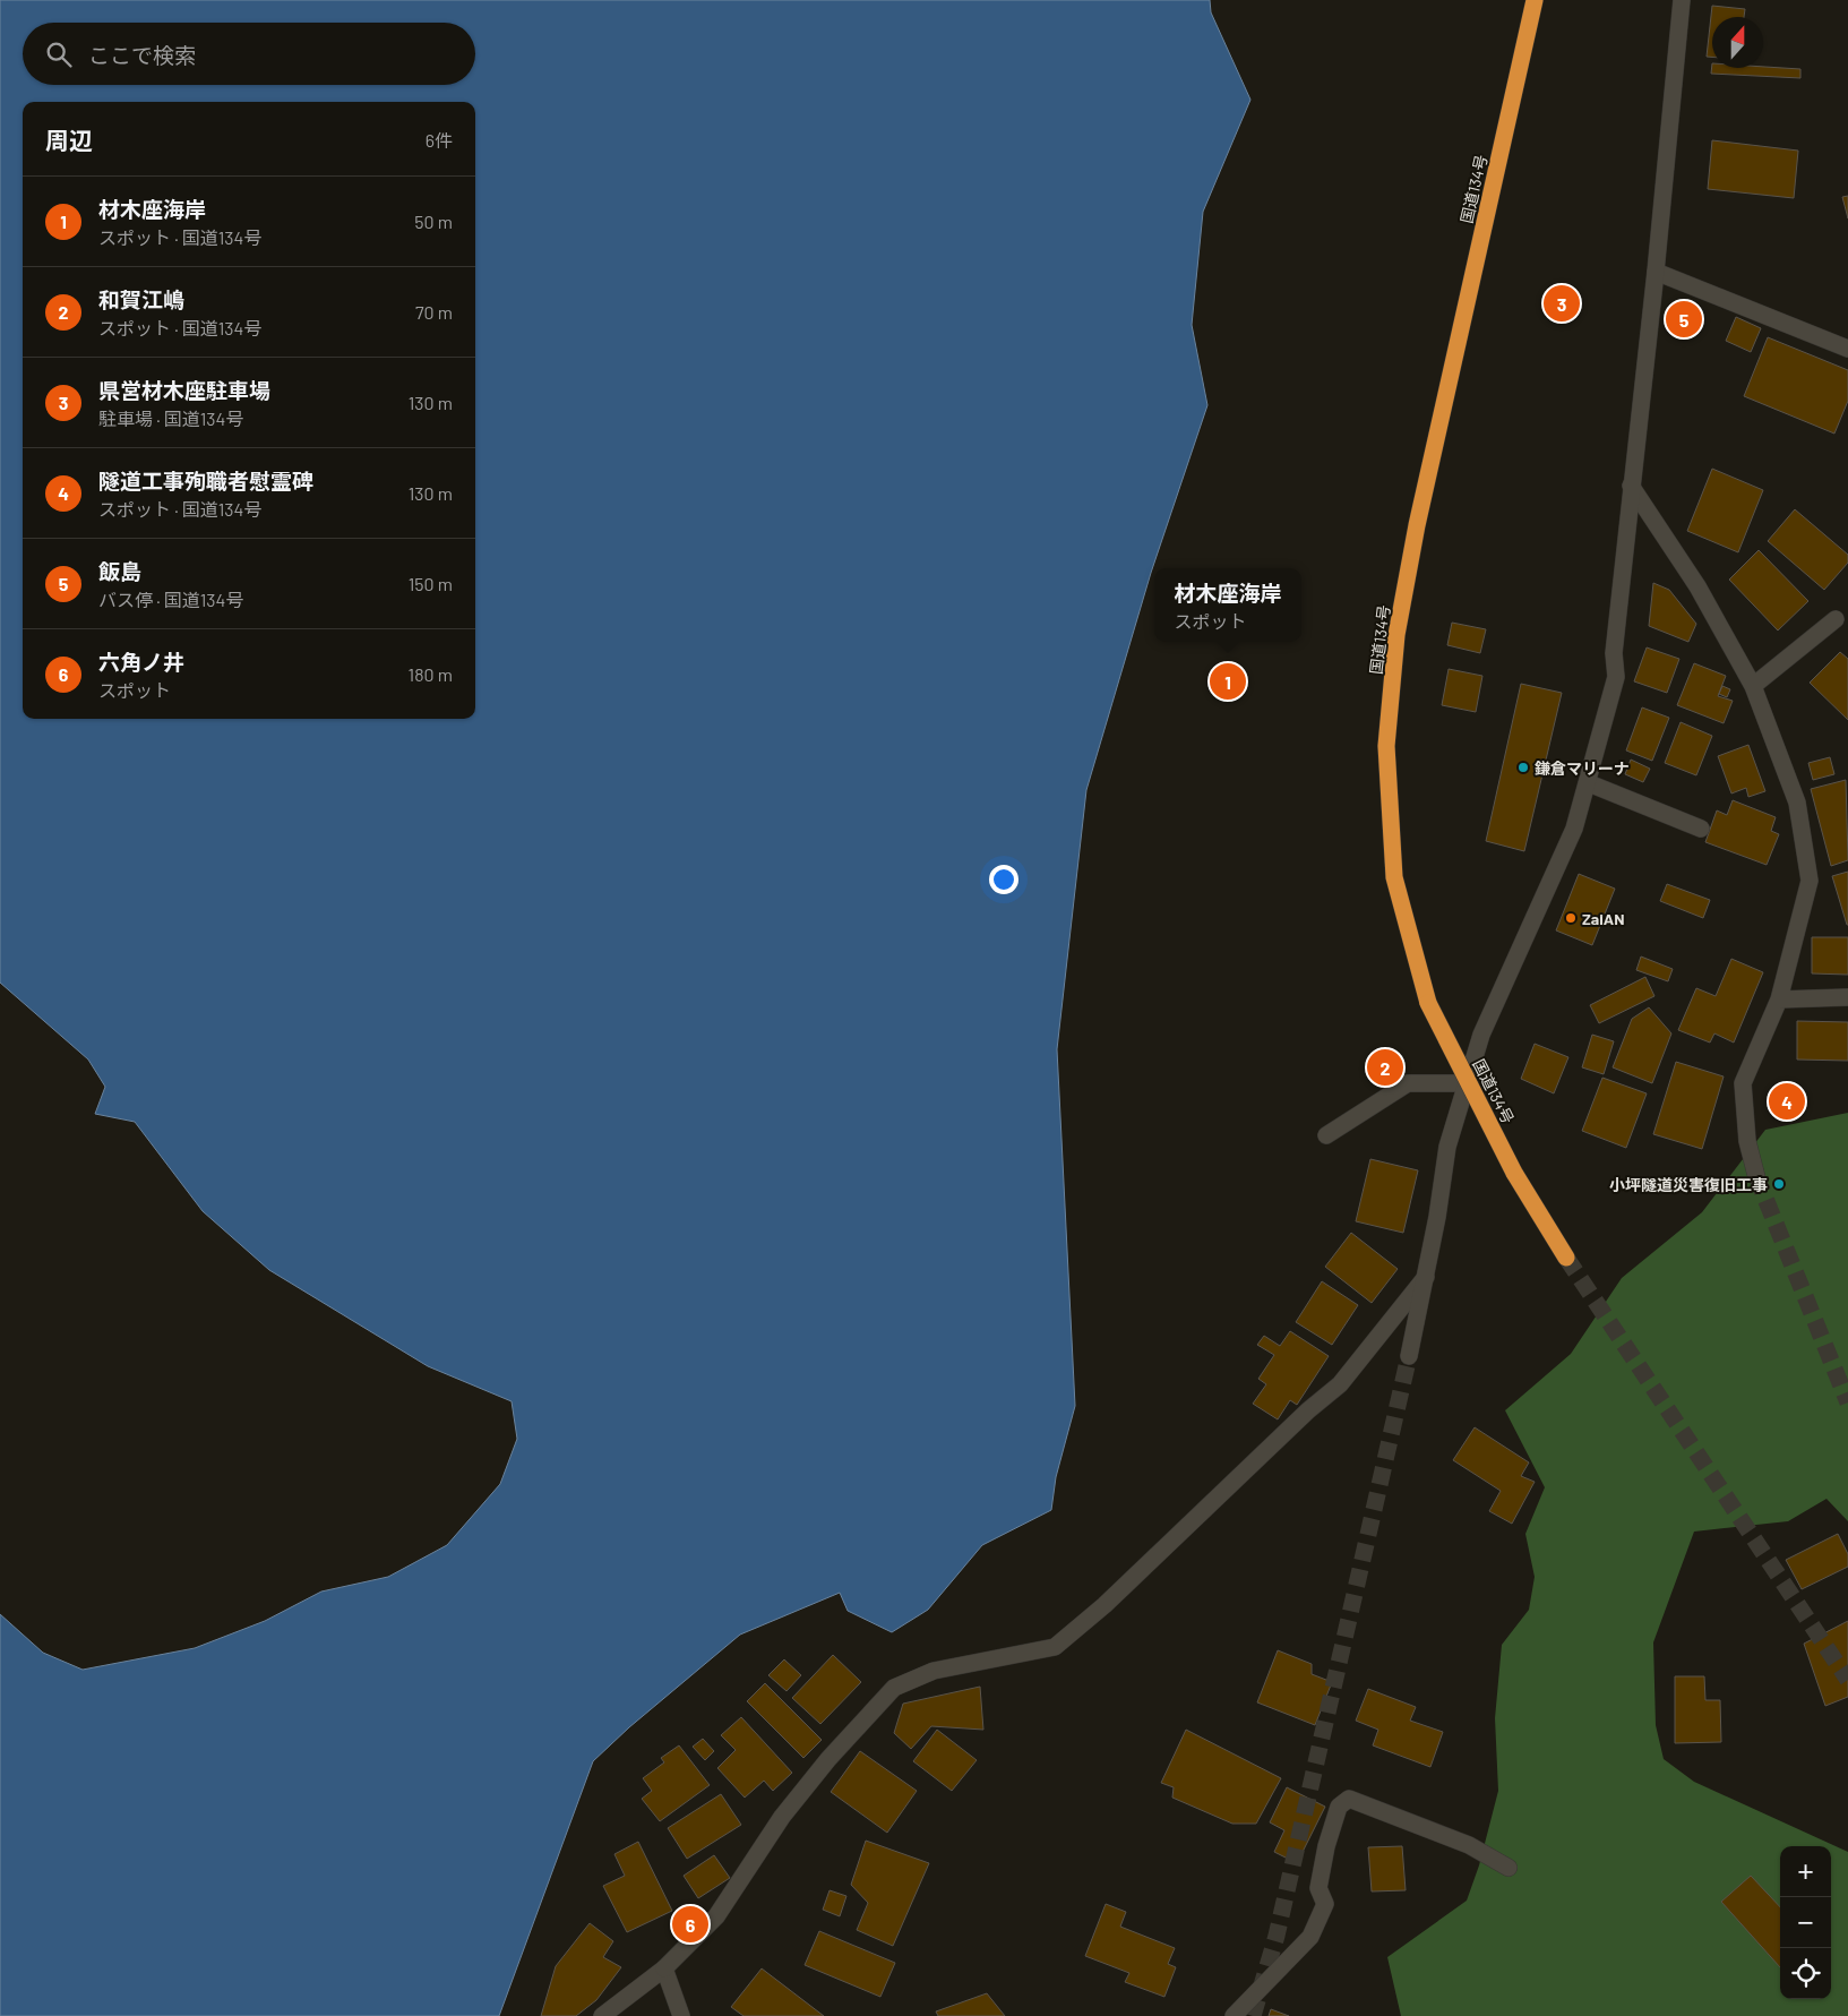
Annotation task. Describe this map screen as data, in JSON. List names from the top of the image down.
{
  "streets": {
    "highway": ["国道134号"]
  },
  "places": ["鎌倉マリーナ", "ZaiAN", "小坪隧道災害復旧工事"],
  "north": "top",
  "page": {
    "search": "ここで検索",
    "heading": ["周辺", "6件"],
    "list": [
      {
        "mark": "1",
        "name": "材木座海岸",
        "note": "スポット · 国道134号",
        "value": "50 m"
      },
      {
        "mark": "2",
        "name": "和賀江嶋",
        "note": "スポット · 国道134号",
        "value": "70 m"
      },
      {
        "mark": "3",
        "name": "県営材木座駐車場",
        "note": "駐車場 · 国道134号",
        "value": "130 m"
      },
      {
        "mark": "4",
        "name": "隧道工事殉職者慰霊碑",
        "note": "スポット · 国道134号",
        "value": "130 m"
      },
      {
        "mark": "5",
        "name": "飯島",
        "note": "バス停 · 国道134号",
        "value": "150 m"
      },
      {
        "mark": "6",
        "name": "六角ノ井",
        "note": "スポット",
        "value": "180 m"
      }
    ],
    "pins": [
      "3",
      "5",
      "1",
      "2",
      "4",
      "6"
    ],
    "popup": ["材木座海岸", "スポット"],
    "map_buttons": ["+", "−"]
  }
}
